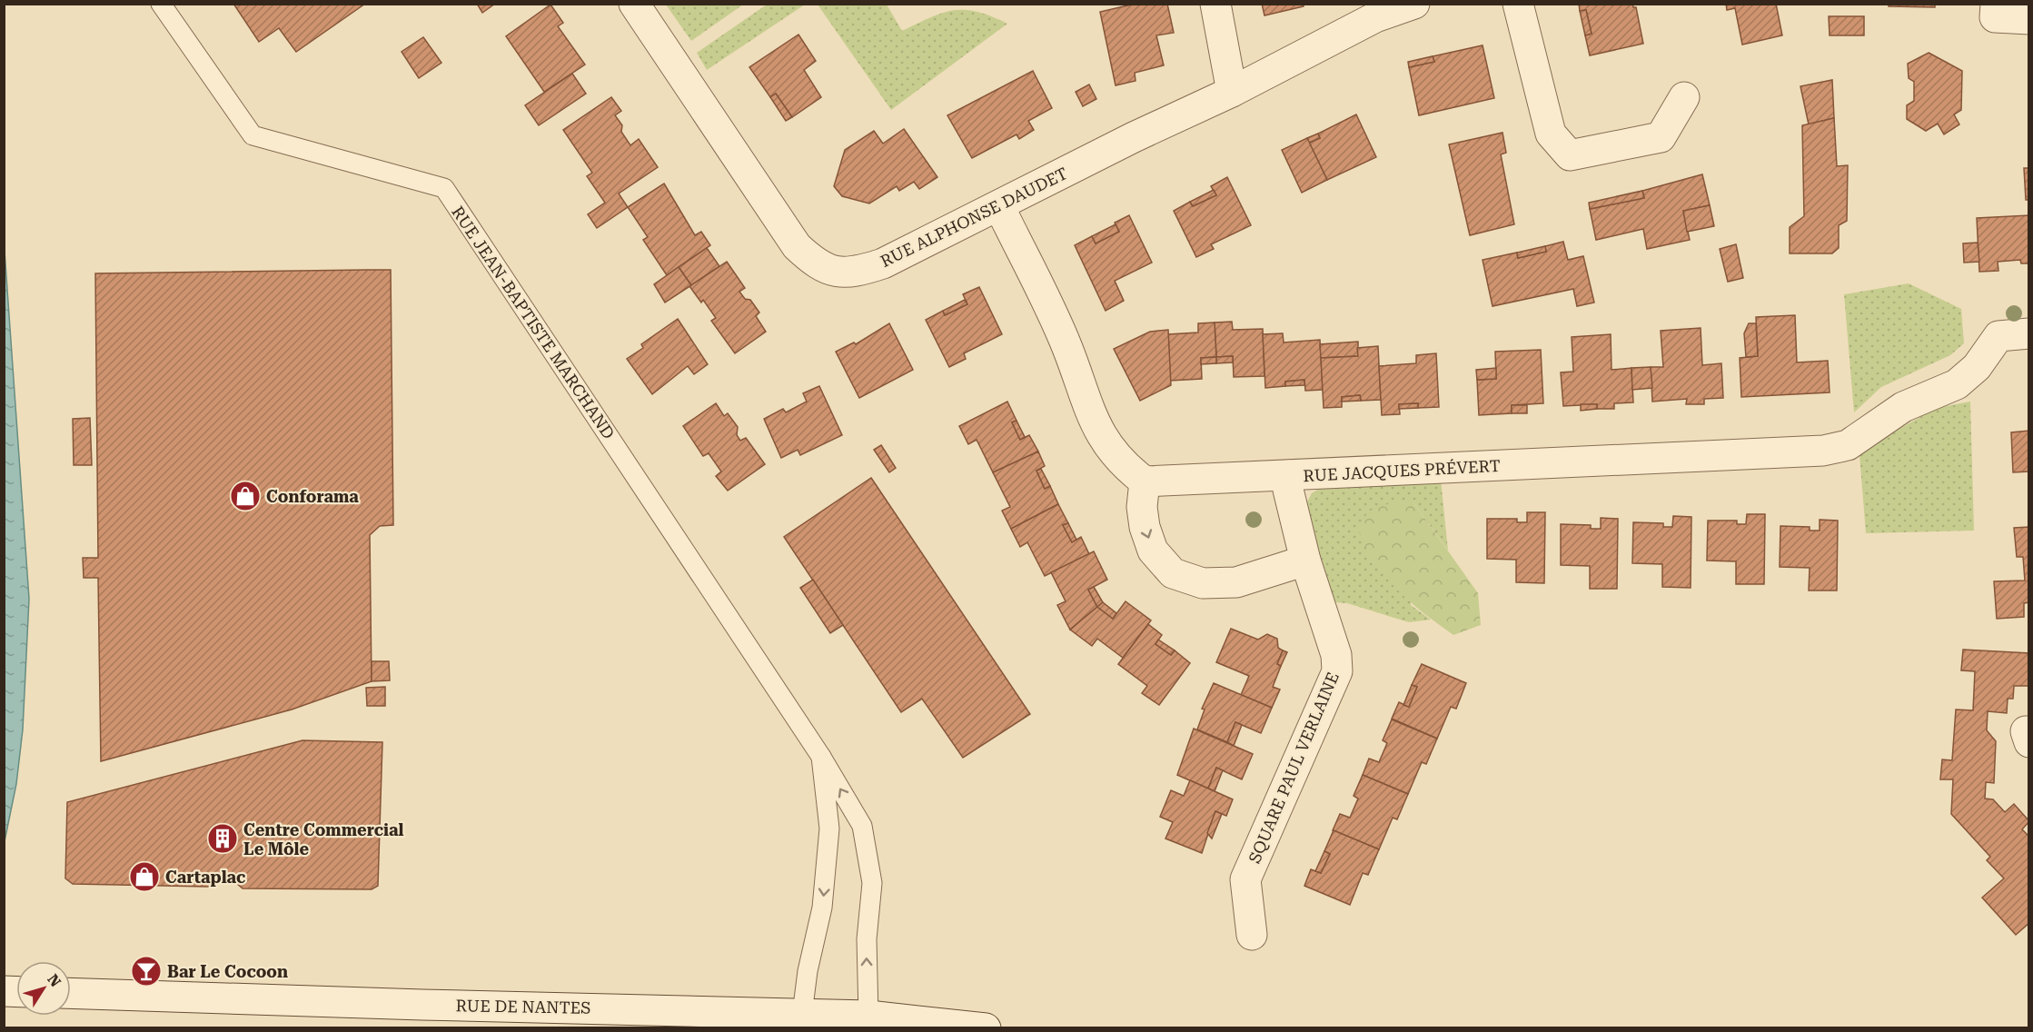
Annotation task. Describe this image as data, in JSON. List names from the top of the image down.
{
  "streets": {
    "street": [
      "RUE ALPHONSE DAUDET",
      "RUE JACQUES PRÉVERT",
      "SQUARE PAUL VERLAINE",
      "RUE DE NANTES"
    ],
    "lane": ["RUE JEAN-BAPTISTE MARCHAND"]
  },
  "crossings": [
    ["RUE JEAN-BAPTISTE MARCHAND", "RUE DE NANTES"],
    ["RUE JACQUES PRÉVERT", "SQUARE PAUL VERLAINE"]
  ],
  "places": {
    "shop": ["Conforama", "Cartaplac"],
    "building": ["Centre Commercial Le Môle"],
    "bar": ["Bar Le Cocoon"]
  },
  "north": "top right"
}
